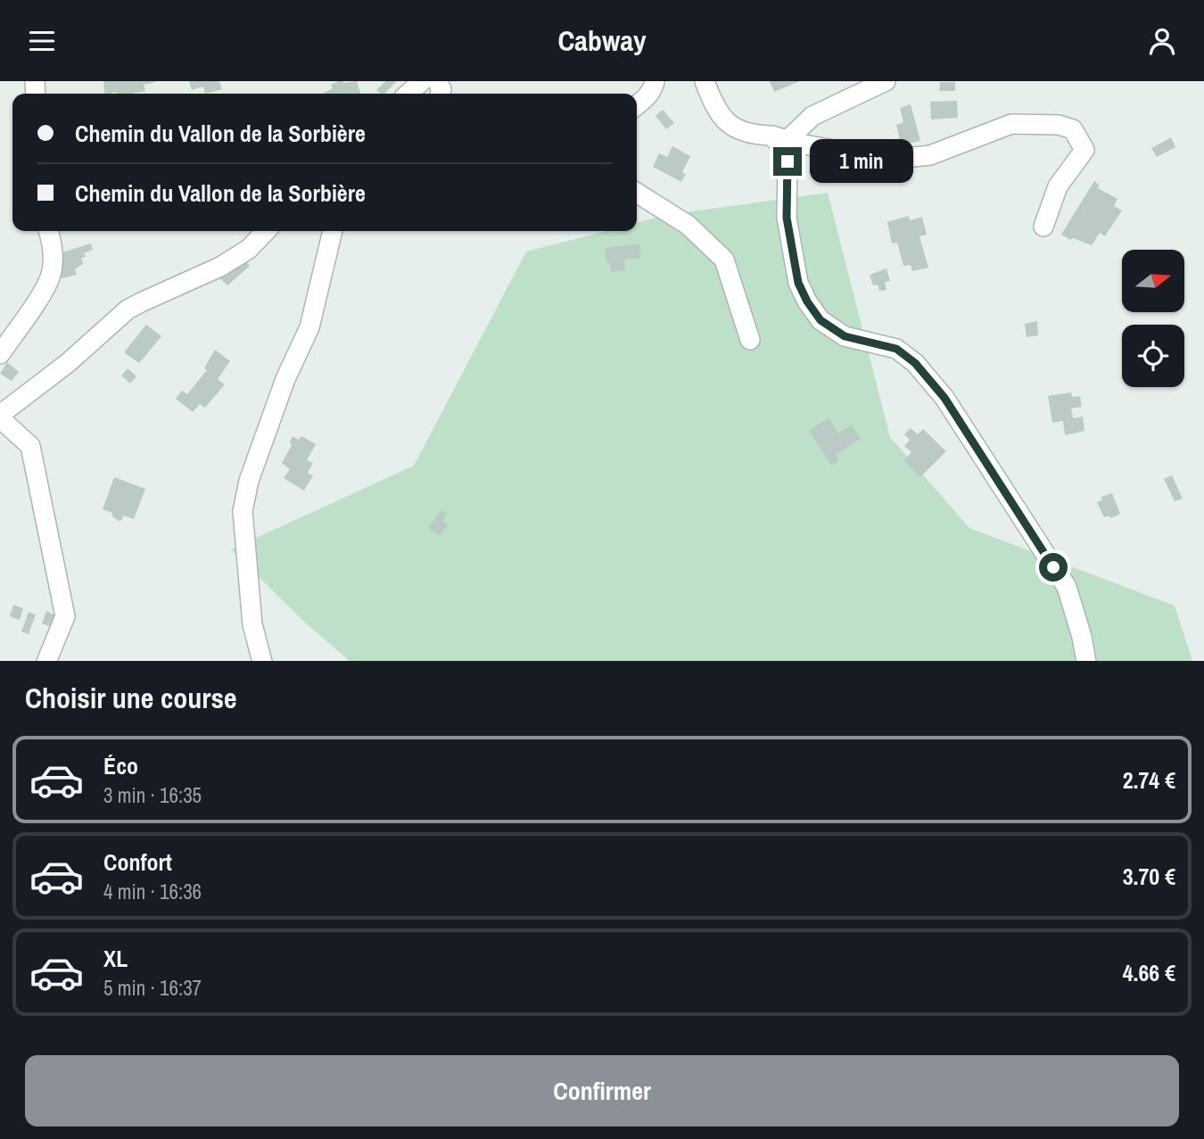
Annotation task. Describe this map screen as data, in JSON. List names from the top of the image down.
{
  "north": "right",
  "page": {
    "header": "Cabway",
    "banner": ["Chemin du Vallon de la Sorbière", "Chemin du Vallon de la Sorbière"],
    "bubble": "1 min",
    "heading": "Choisir une course",
    "list": [
      {
        "name": "Éco",
        "note": "3 min · 16:35",
        "value": "2.74 €"
      },
      {
        "name": "Confort",
        "note": "4 min · 16:36",
        "value": "3.70 €"
      },
      {
        "name": "XL",
        "note": "5 min · 16:37",
        "value": "4.66 €"
      }
    ],
    "buttons": "Confirmer"
  }
}
